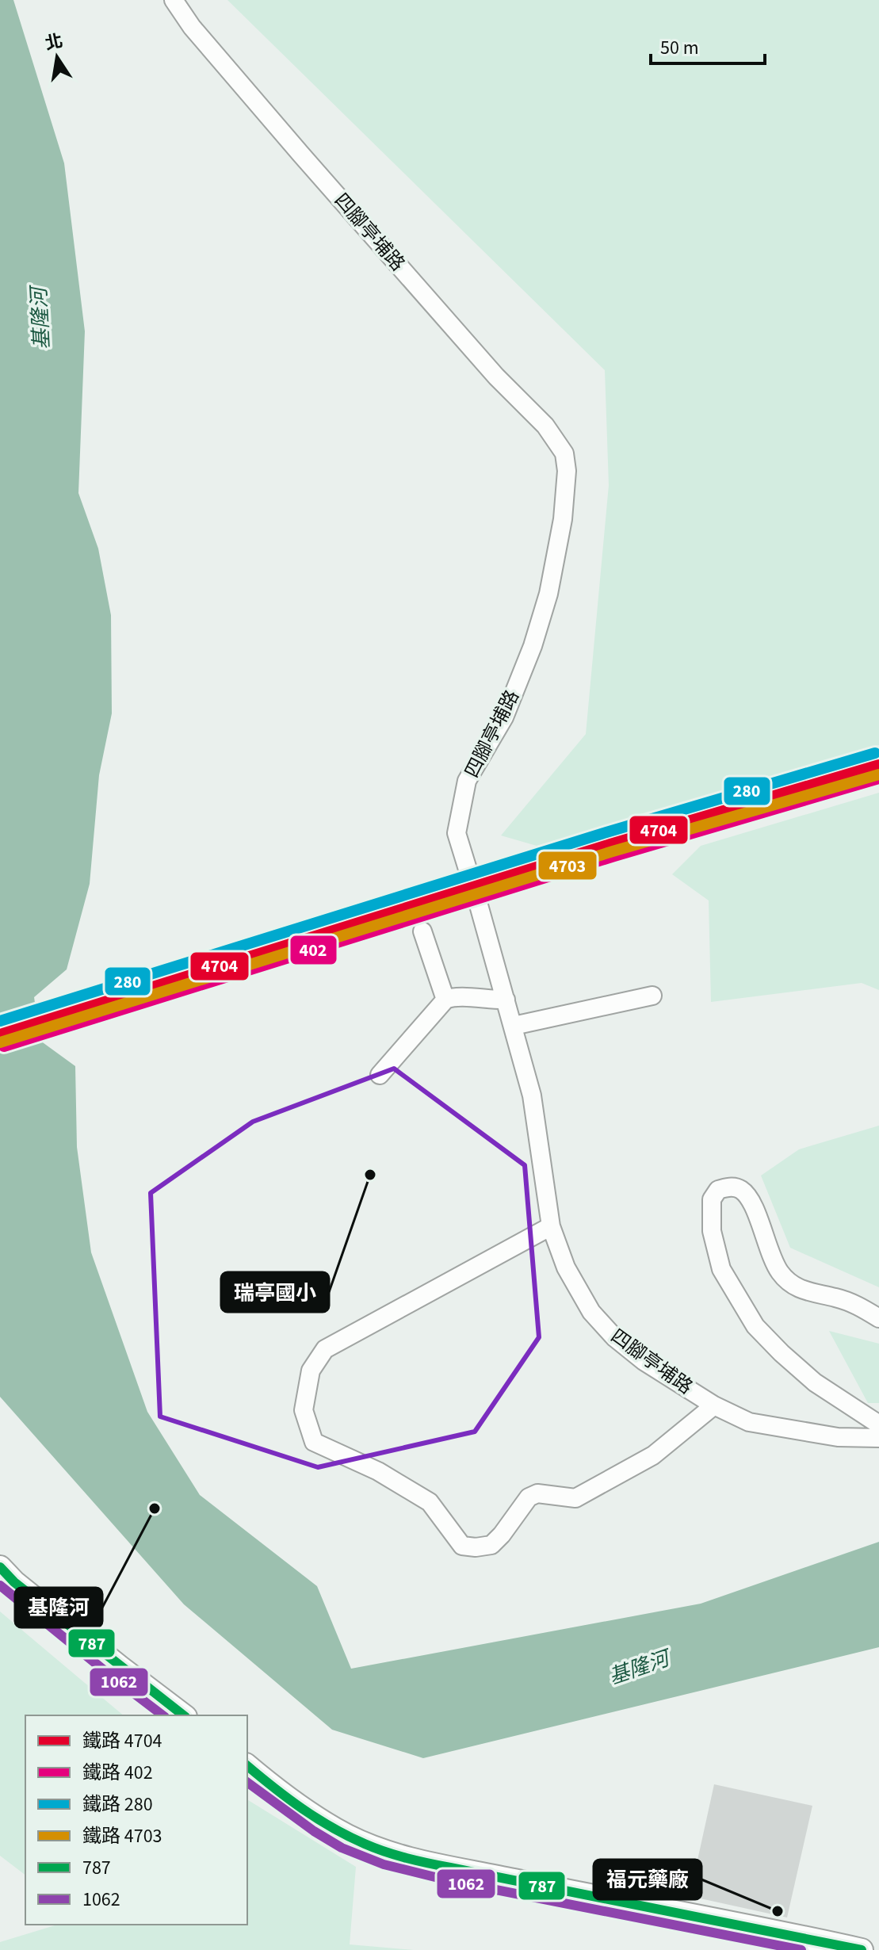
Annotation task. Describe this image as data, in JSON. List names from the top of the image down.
{
  "streets": {
    "street": ["四腳亭埔路"]
  },
  "water": ["基隆河"],
  "places": ["瑞亭國小", "基隆河", "福元藥廠"],
  "lines": [
    "rail line 280",
    "rail line 4704",
    "rail line 4703",
    "rail line 402",
    "transit line 787",
    "transit line 1062"
  ],
  "legend": [
    "鐵路 4704",
    "鐵路 402",
    "鐵路 280",
    "鐵路 4703",
    "787",
    "1062"
  ],
  "scale_bar": "50 m",
  "north": "top"
}
